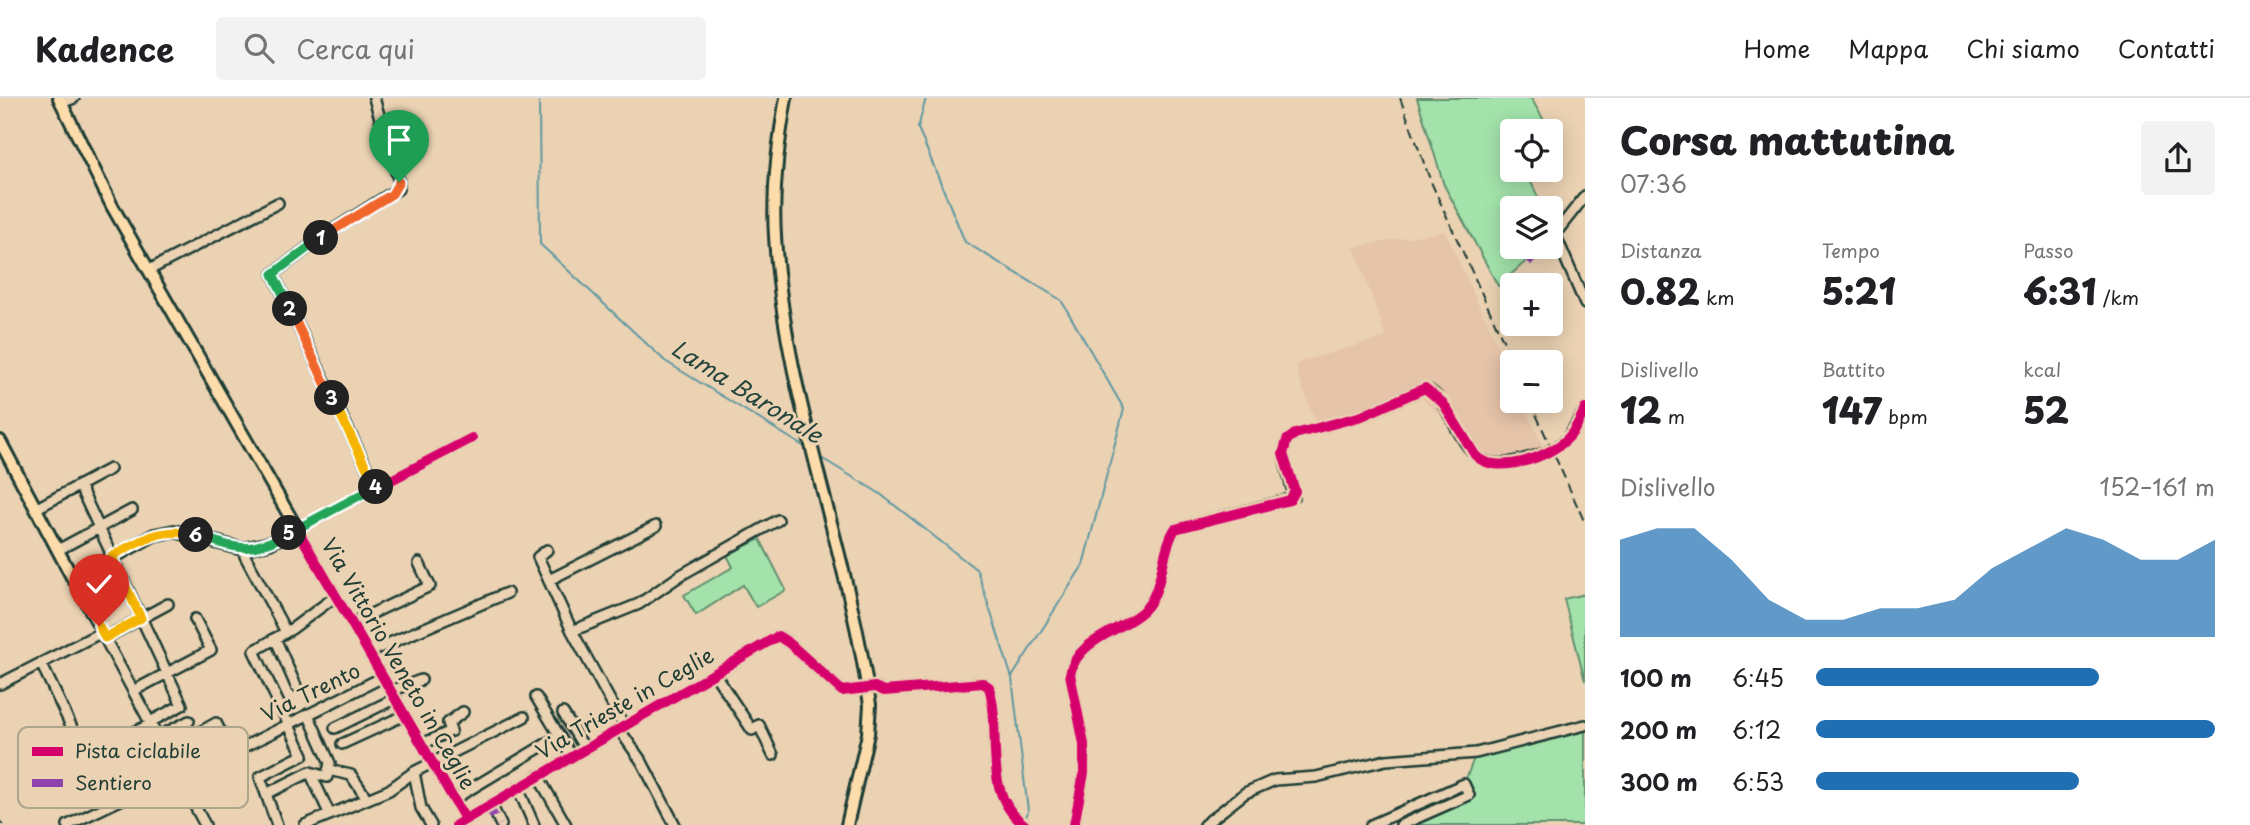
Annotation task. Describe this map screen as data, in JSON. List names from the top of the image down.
{
  "streets": {
    "main road": ["Via Vittorio Veneto in Ceglie"],
    "street": ["Via Trento", "Via Trieste in Ceglie"]
  },
  "crossings": [
    ["Via Vittorio Veneto in Ceglie", "Via Trento"],
    ["Via Vittorio Veneto in Ceglie", "Via Trieste in Ceglie"]
  ],
  "water": ["Lama Baronale"],
  "legend": ["Pista ciclabile", "Sentiero"],
  "page": {
    "header": "Kadence",
    "search": "Cerca qui",
    "nav": [
      "Home",
      "Mappa",
      "Chi siamo",
      "Contatti"
    ],
    "heading": ["Corsa mattutina", "07:36"],
    "map_buttons": ["+", "−"],
    "stats": [
      ["Distanza", "0.82 km"],
      ["Tempo", "5:21"],
      ["Passo", "6:31 /km"],
      ["Dislivello", "12 m"],
      ["Battito", "147 bpm"],
      ["kcal", "52"]
    ],
    "pins": [
      "1",
      "2",
      "3",
      "4",
      "5",
      "6"
    ],
    "chart": ["Dislivello", "152–161 m"],
    "list": [
      {
        "name": "100 m",
        "note": "6:45"
      },
      {
        "name": "200 m",
        "note": "6:12"
      },
      {
        "name": "300 m",
        "note": "6:53"
      }
    ]
  }
}
